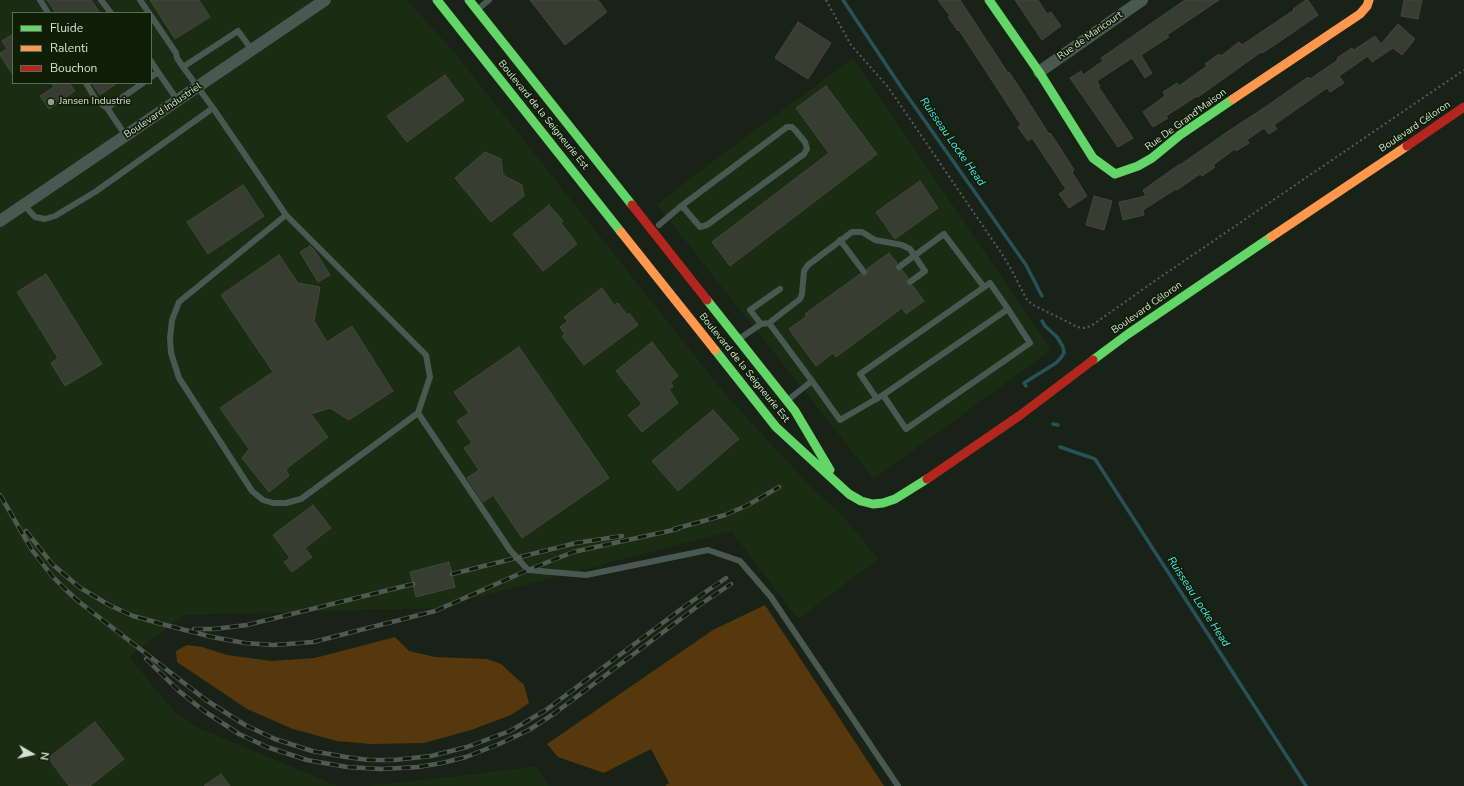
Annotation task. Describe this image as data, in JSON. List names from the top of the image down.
{
  "streets": {
    "main road": ["Boulevard de la Seigneurie Est", "Rue De Grand'Maison", "Boulevard Céloron"],
    "street": ["Rue de Maricourt", "Boulevard Industriel"]
  },
  "crossings": [
    ["Rue de Maricourt", "Rue De Grand'Maison"],
    ["Boulevard de la Seigneurie Est", "Boulevard Céloron"]
  ],
  "water": ["Ruisseau Locke Head"],
  "places": ["Jansen Industrie"],
  "legend": ["Fluide", "Ralenti", "Bouchon"],
  "north": "right"
}
